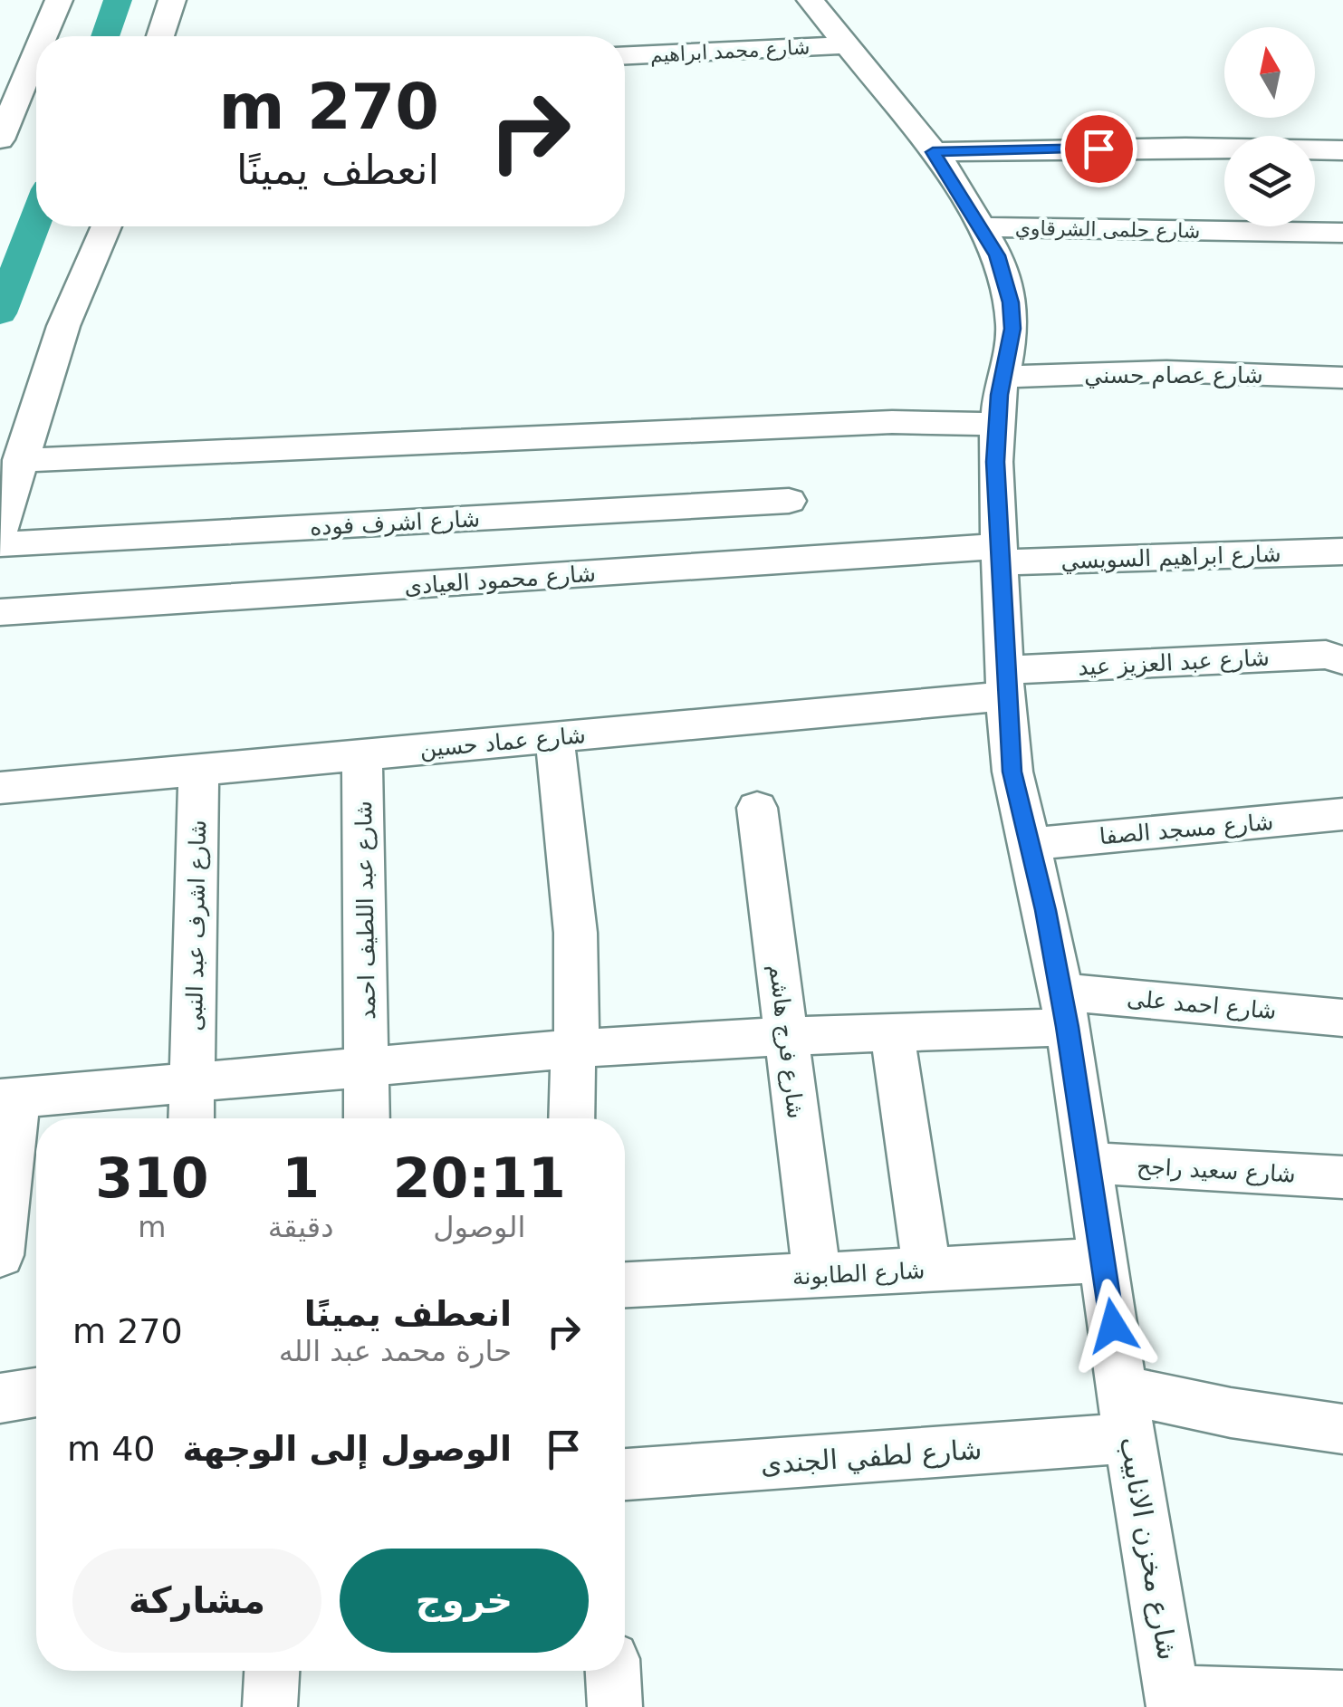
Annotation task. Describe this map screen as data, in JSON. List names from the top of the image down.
{
  "streets": {
    "street": [
      "شارع محمد ابراهيم",
      "شارع حلمى الشرقاوي",
      "شارع عصام حسني",
      "شارع اشرف فوده",
      "شارع ابراهيم السويسي",
      "شارع محمود العيادى",
      "شارع عبد العزيز عيد",
      "شارع عماد حسين",
      "شارع مسجد الصفا",
      "شارع عبد اللطيف احمد",
      "شارع اشرف عبد النبى",
      "شارع احمد على",
      "شارع فرج هاشم",
      "شارع سعيد راجح",
      "شارع الطابونة",
      "شارع لطفي الجندى",
      "شارع مخزن الانابيب"
    ]
  },
  "crossings": [
    ["شارع محمد ابراهيم", "شارع مخزن الانابيب"],
    ["شارع حلمى الشرقاوي", "شارع مخزن الانابيب"],
    ["شارع عصام حسني", "شارع مخزن الانابيب"],
    ["شارع ابراهيم السويسي", "شارع محمود العيادى"],
    ["شارع ابراهيم السويسي", "شارع مخزن الانابيب"],
    ["شارع محمود العيادى", "شارع مخزن الانابيب"],
    ["شارع عبد العزيز عيد", "شارع عماد حسين"],
    ["شارع عبد العزيز عيد", "شارع مخزن الانابيب"],
    ["شارع عماد حسين", "شارع عبد اللطيف احمد"],
    ["شارع عماد حسين", "شارع اشرف عبد النبى"],
    ["شارع عماد حسين", "شارع مخزن الانابيب"],
    ["شارع مسجد الصفا", "شارع مخزن الانابيب"],
    ["شارع عبد اللطيف احمد", "شارع احمد على"],
    ["شارع اشرف عبد النبى", "شارع احمد على"],
    ["شارع احمد على", "شارع فرج هاشم"],
    ["شارع احمد على", "شارع مخزن الانابيب"],
    ["شارع فرج هاشم", "شارع الطابونة"],
    ["شارع سعيد راجح", "شارع مخزن الانابيب"],
    ["شارع الطابونة", "شارع مخزن الانابيب"],
    ["شارع لطفي الجندى", "شارع مخزن الانابيب"]
  ],
  "north": "top",
  "page": {
    "turn": ["270 m", "انعطف يمينًا"],
    "eta": [
      "20:11",
      "الوصول",
      "1",
      "دقيقة",
      "310",
      "m"
    ],
    "list": [
      {
        "name": "انعطف يمينًا",
        "note": "حارة محمد عبد الله",
        "value": "270 m"
      },
      {
        "name": "الوصول إلى الوجهة",
        "value": "40 m"
      }
    ],
    "buttons": ["خروج", "مشاركة"]
  }
}
